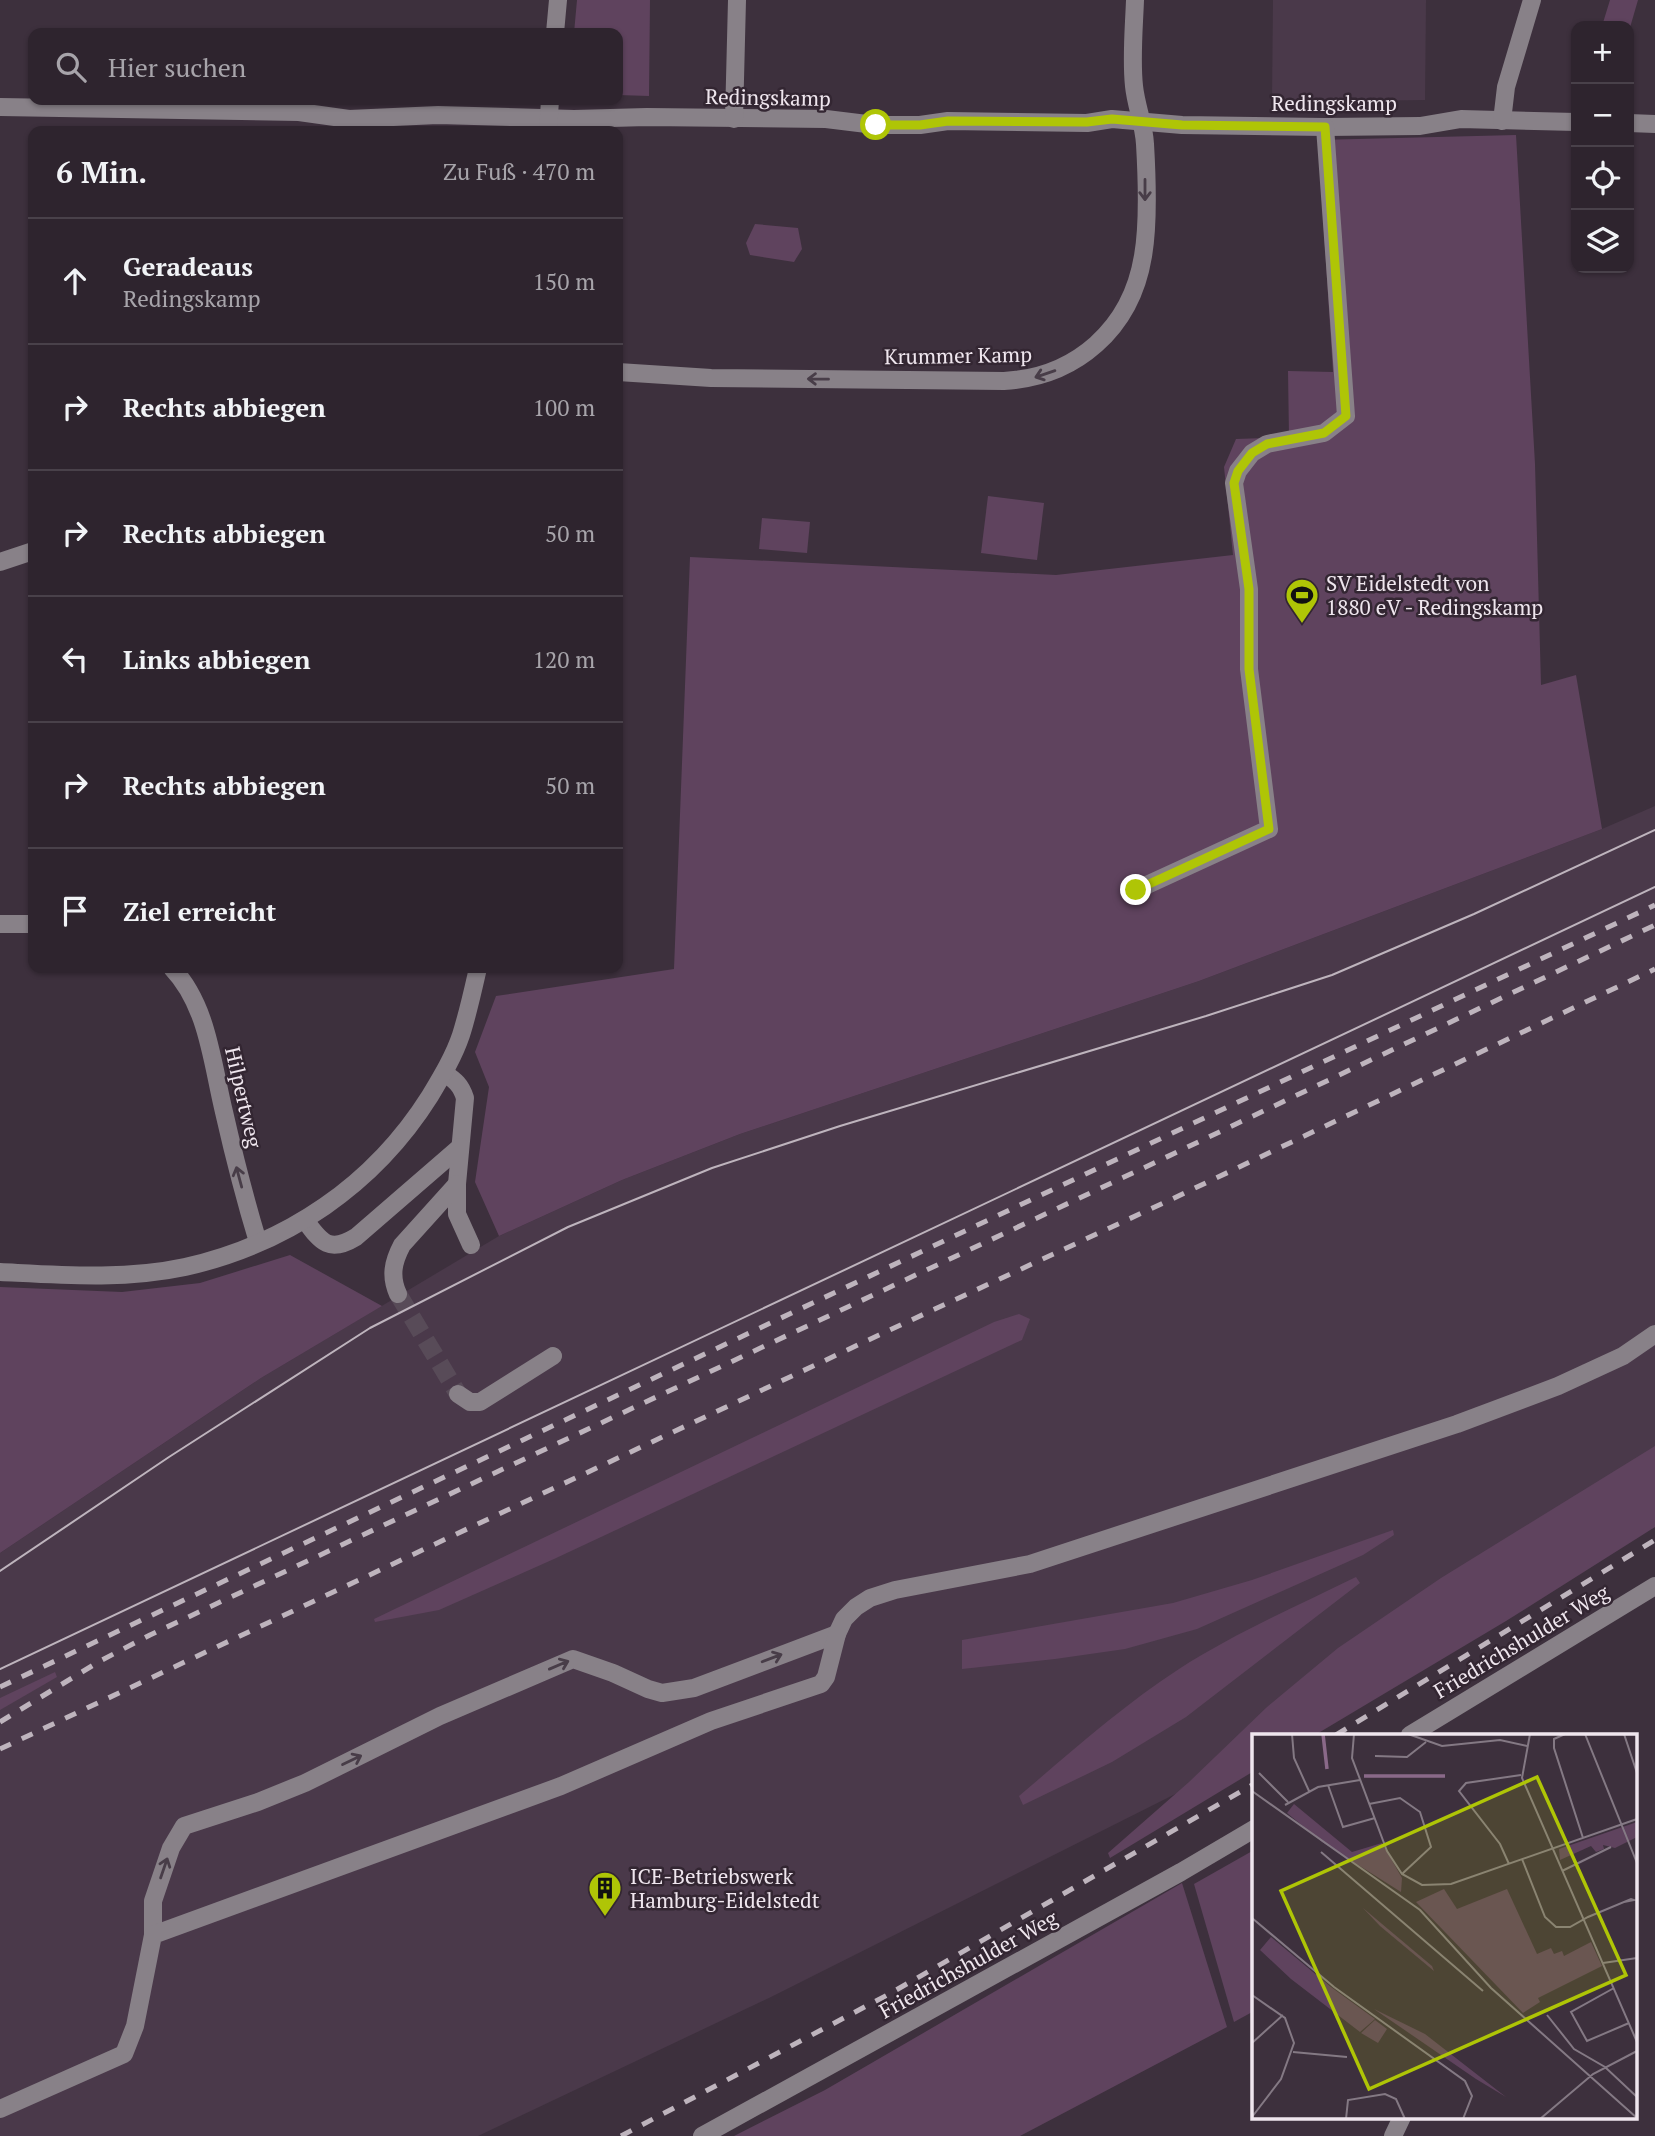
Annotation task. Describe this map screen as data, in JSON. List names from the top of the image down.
{
  "streets": {
    "street": [
      "Redingskamp",
      "Krummer Kamp",
      "Hilpertweg",
      "Friedrichshulder Weg"
    ]
  },
  "crossings": [
    ["Redingskamp", "Krummer Kamp"]
  ],
  "one_way": ["Krummer Kamp", "Hilpertweg"],
  "places": {
    "sports": ["SV Eidelstedt von 1880 eV - Redingskamp"],
    "building": ["ICE-Betriebswerk Hamburg-Eidelstedt"]
  },
  "page": {
    "map_buttons": ["+", "−"],
    "search": "Hier suchen",
    "heading": ["6 Min.", "Zu Fuß · 470 m"],
    "list": [
      ["Geradeaus", "Redingskamp", "150 m"],
      ["Rechts abbiegen", "100 m"],
      ["Rechts abbiegen", "50 m"],
      ["Links abbiegen", "120 m"],
      ["Rechts abbiegen", "50 m"],
      "Ziel erreicht"
    ]
  }
}
